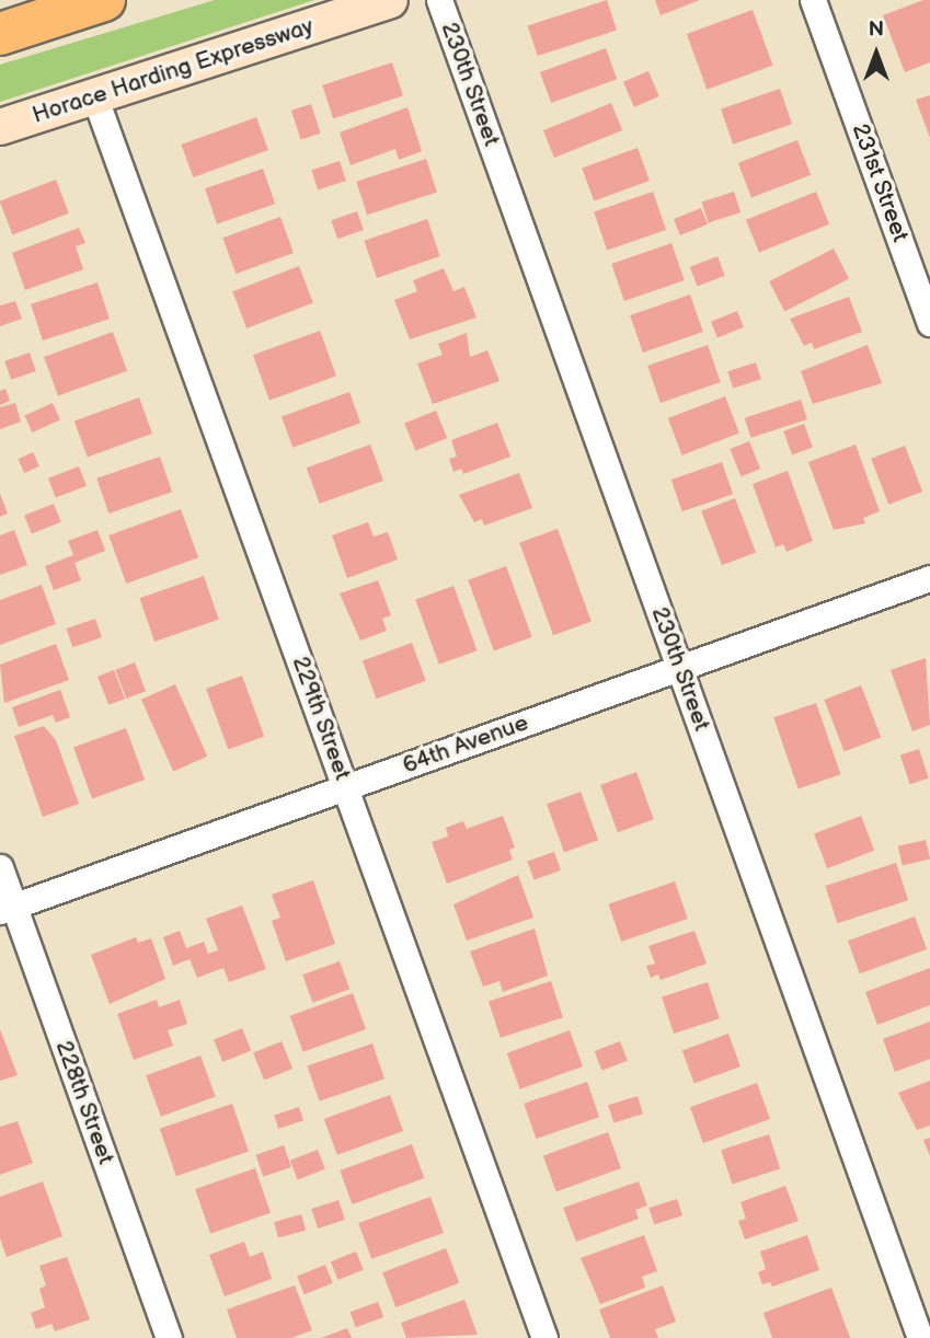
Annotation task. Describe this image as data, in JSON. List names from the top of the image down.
{
  "streets": {
    "main road": ["Horace Harding Expressway"],
    "street": [
      "230th Street",
      "231st Street",
      "229th Street",
      "64th Avenue",
      "228th Street"
    ]
  },
  "crossings": [
    ["Horace Harding Expressway", "229th Street"],
    ["230th Street", "64th Avenue"],
    ["229th Street", "64th Avenue"],
    ["64th Avenue", "228th Street"]
  ],
  "north": "top"
}
